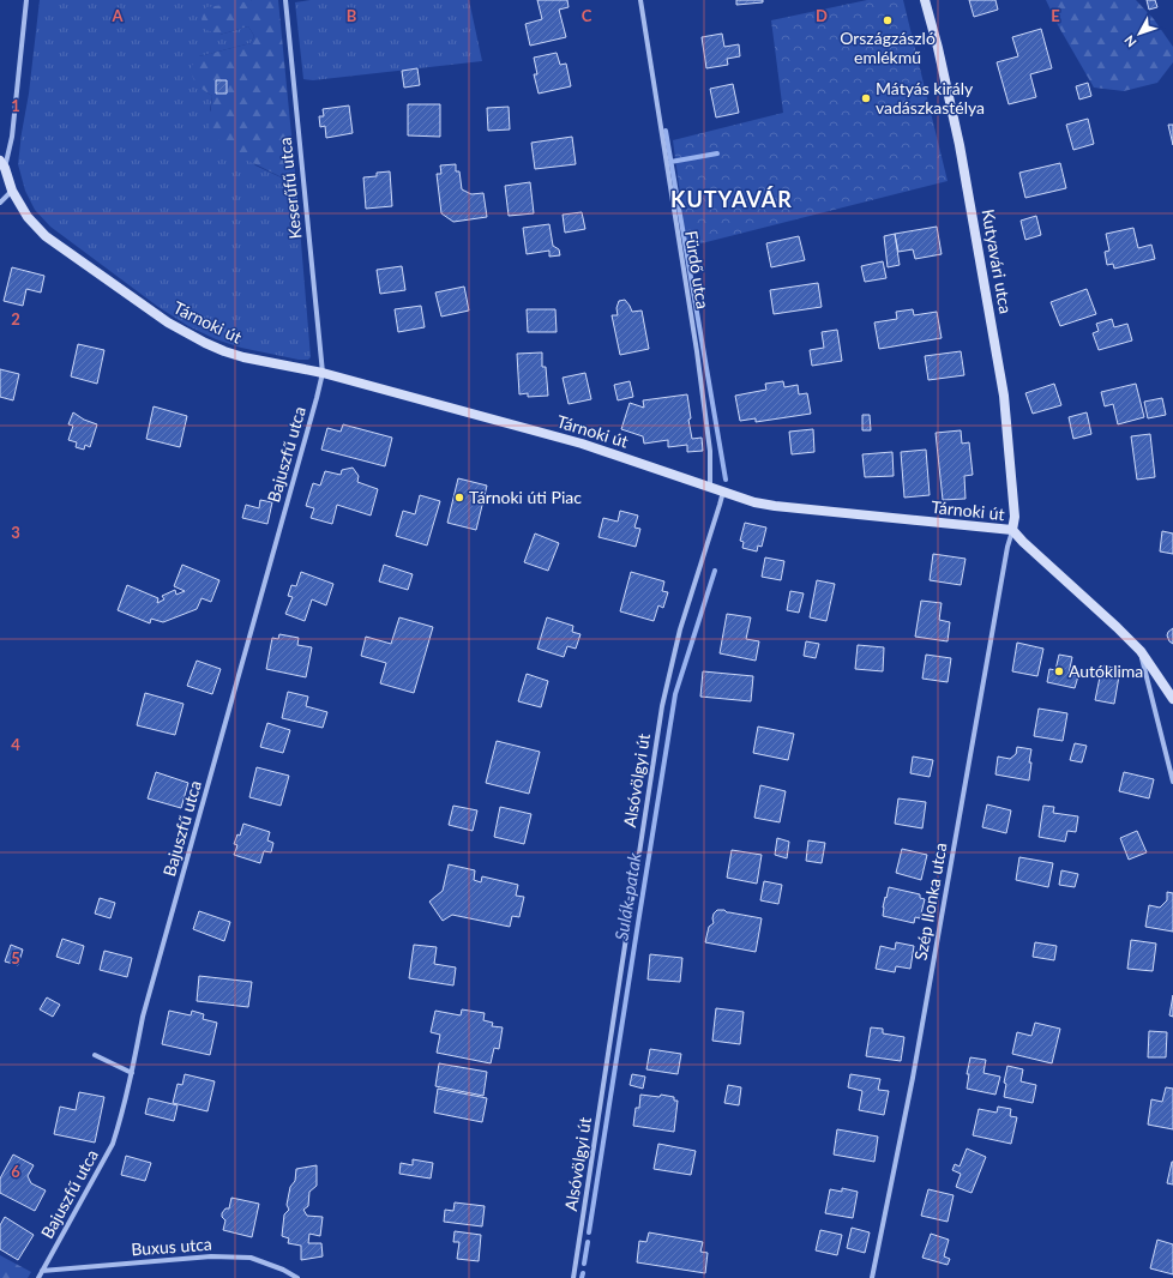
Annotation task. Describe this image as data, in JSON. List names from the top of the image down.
{
  "streets": {
    "street": [
      "Keserűfű utca",
      "Kutyavári utca",
      "Fürdő utca",
      "Tárnoki út",
      "Bajuszfű utca",
      "Alsóvölgyi út",
      "Szép Ilonka utca",
      "Buxus utca"
    ]
  },
  "crossings": [
    ["Keserűfű utca", "Tárnoki út"],
    ["Keserűfű utca", "Bajuszfű utca"],
    ["Kutyavári utca", "Tárnoki út"],
    ["Kutyavári utca", "Szép Ilonka utca"],
    ["Fürdő utca", "Tárnoki út"],
    ["Tárnoki út", "Bajuszfű utca"],
    ["Tárnoki út", "Alsóvölgyi út"],
    ["Tárnoki út", "Szép Ilonka utca"],
    ["Bajuszfű utca", "Buxus utca"]
  ],
  "districts": ["KUTYAVÁR"],
  "water": ["Sulák-patak"],
  "places": [
    "Országzászló emlékmű",
    "Mátyás király vadászkastélya",
    "Tárnoki úti Piac",
    "Autóklima"
  ],
  "north": "bottom left",
  "grid": {
    "columns": [
      "A",
      "B",
      "C",
      "D",
      "E"
    ],
    "rows": [
      "1",
      "2",
      "3",
      "4",
      "5",
      "6"
    ]
  }
}
